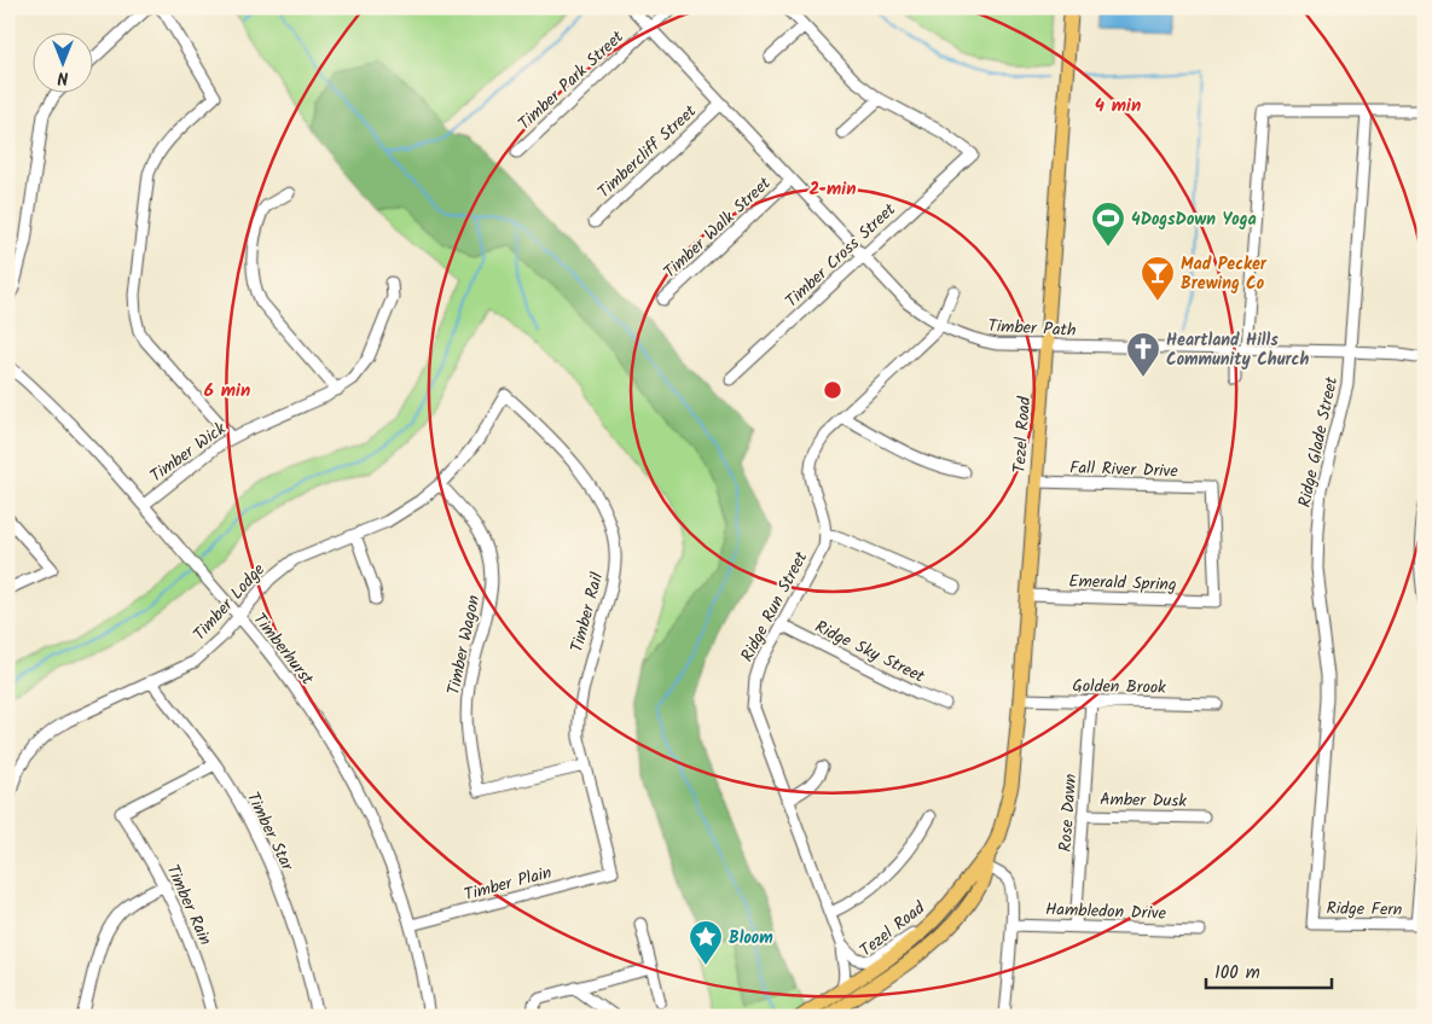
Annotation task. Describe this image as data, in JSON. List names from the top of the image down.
{
  "streets": {
    "main road": ["Tezel Road"],
    "street": [
      "Timber Park Street",
      "Timbercliff Street",
      "Timber Walk Street",
      "Timber Cross Street",
      "Timber Path",
      "Ridge Glade Street",
      "Timber Wick",
      "Fall River Drive",
      "Emerald Spring",
      "Timber Lodge",
      "Ridge Run Street",
      "Timber Rail",
      "Timber Wagon",
      "Timberhurst",
      "Ridge Sky Street",
      "Golden Brook",
      "Amber Dusk",
      "Rose Dawn",
      "Timber Star",
      "Timber Plain",
      "Timber Rain",
      "Ridge Fern",
      "Hambledon Drive"
    ]
  },
  "crossings": [
    ["Timber Park Street", "Timber Path"],
    ["Timbercliff Street", "Timber Path"],
    ["Timber Walk Street", "Timber Path"],
    ["Timber Cross Street", "Timber Path"],
    ["Timber Path", "Tezel Road"],
    ["Timber Path", "Ridge Glade Street"],
    ["Tezel Road", "Fall River Drive"],
    ["Tezel Road", "Emerald Spring"],
    ["Tezel Road", "Ridge Run Street"],
    ["Tezel Road", "Golden Brook"],
    ["Ridge Glade Street", "Ridge Fern"],
    ["Timber Wick", "Timberhurst"],
    ["Fall River Drive", "Emerald Spring"],
    ["Timber Lodge", "Timber Rail"],
    ["Timber Lodge", "Timber Wagon"],
    ["Timber Lodge", "Timberhurst"],
    ["Timber Lodge", "Timber Star"],
    ["Ridge Run Street", "Ridge Sky Street"],
    ["Timber Rail", "Timber Wagon"],
    ["Timber Rail", "Timber Plain"],
    ["Timberhurst", "Timber Plain"],
    ["Golden Brook", "Rose Dawn"],
    ["Amber Dusk", "Rose Dawn"],
    ["Rose Dawn", "Hambledon Drive"],
    ["Timber Star", "Timber Rain"]
  ],
  "places": {
    "sports": ["4DogsDown Yoga"],
    "bar": ["Mad Pecker Brewing Co"],
    "church": ["Heartland Hills Community Church"],
    "place": ["Bloom"]
  },
  "scale_bar": "100 m",
  "north": "bottom",
  "rings": ["4 min", "2 min", "6 min"]
}
